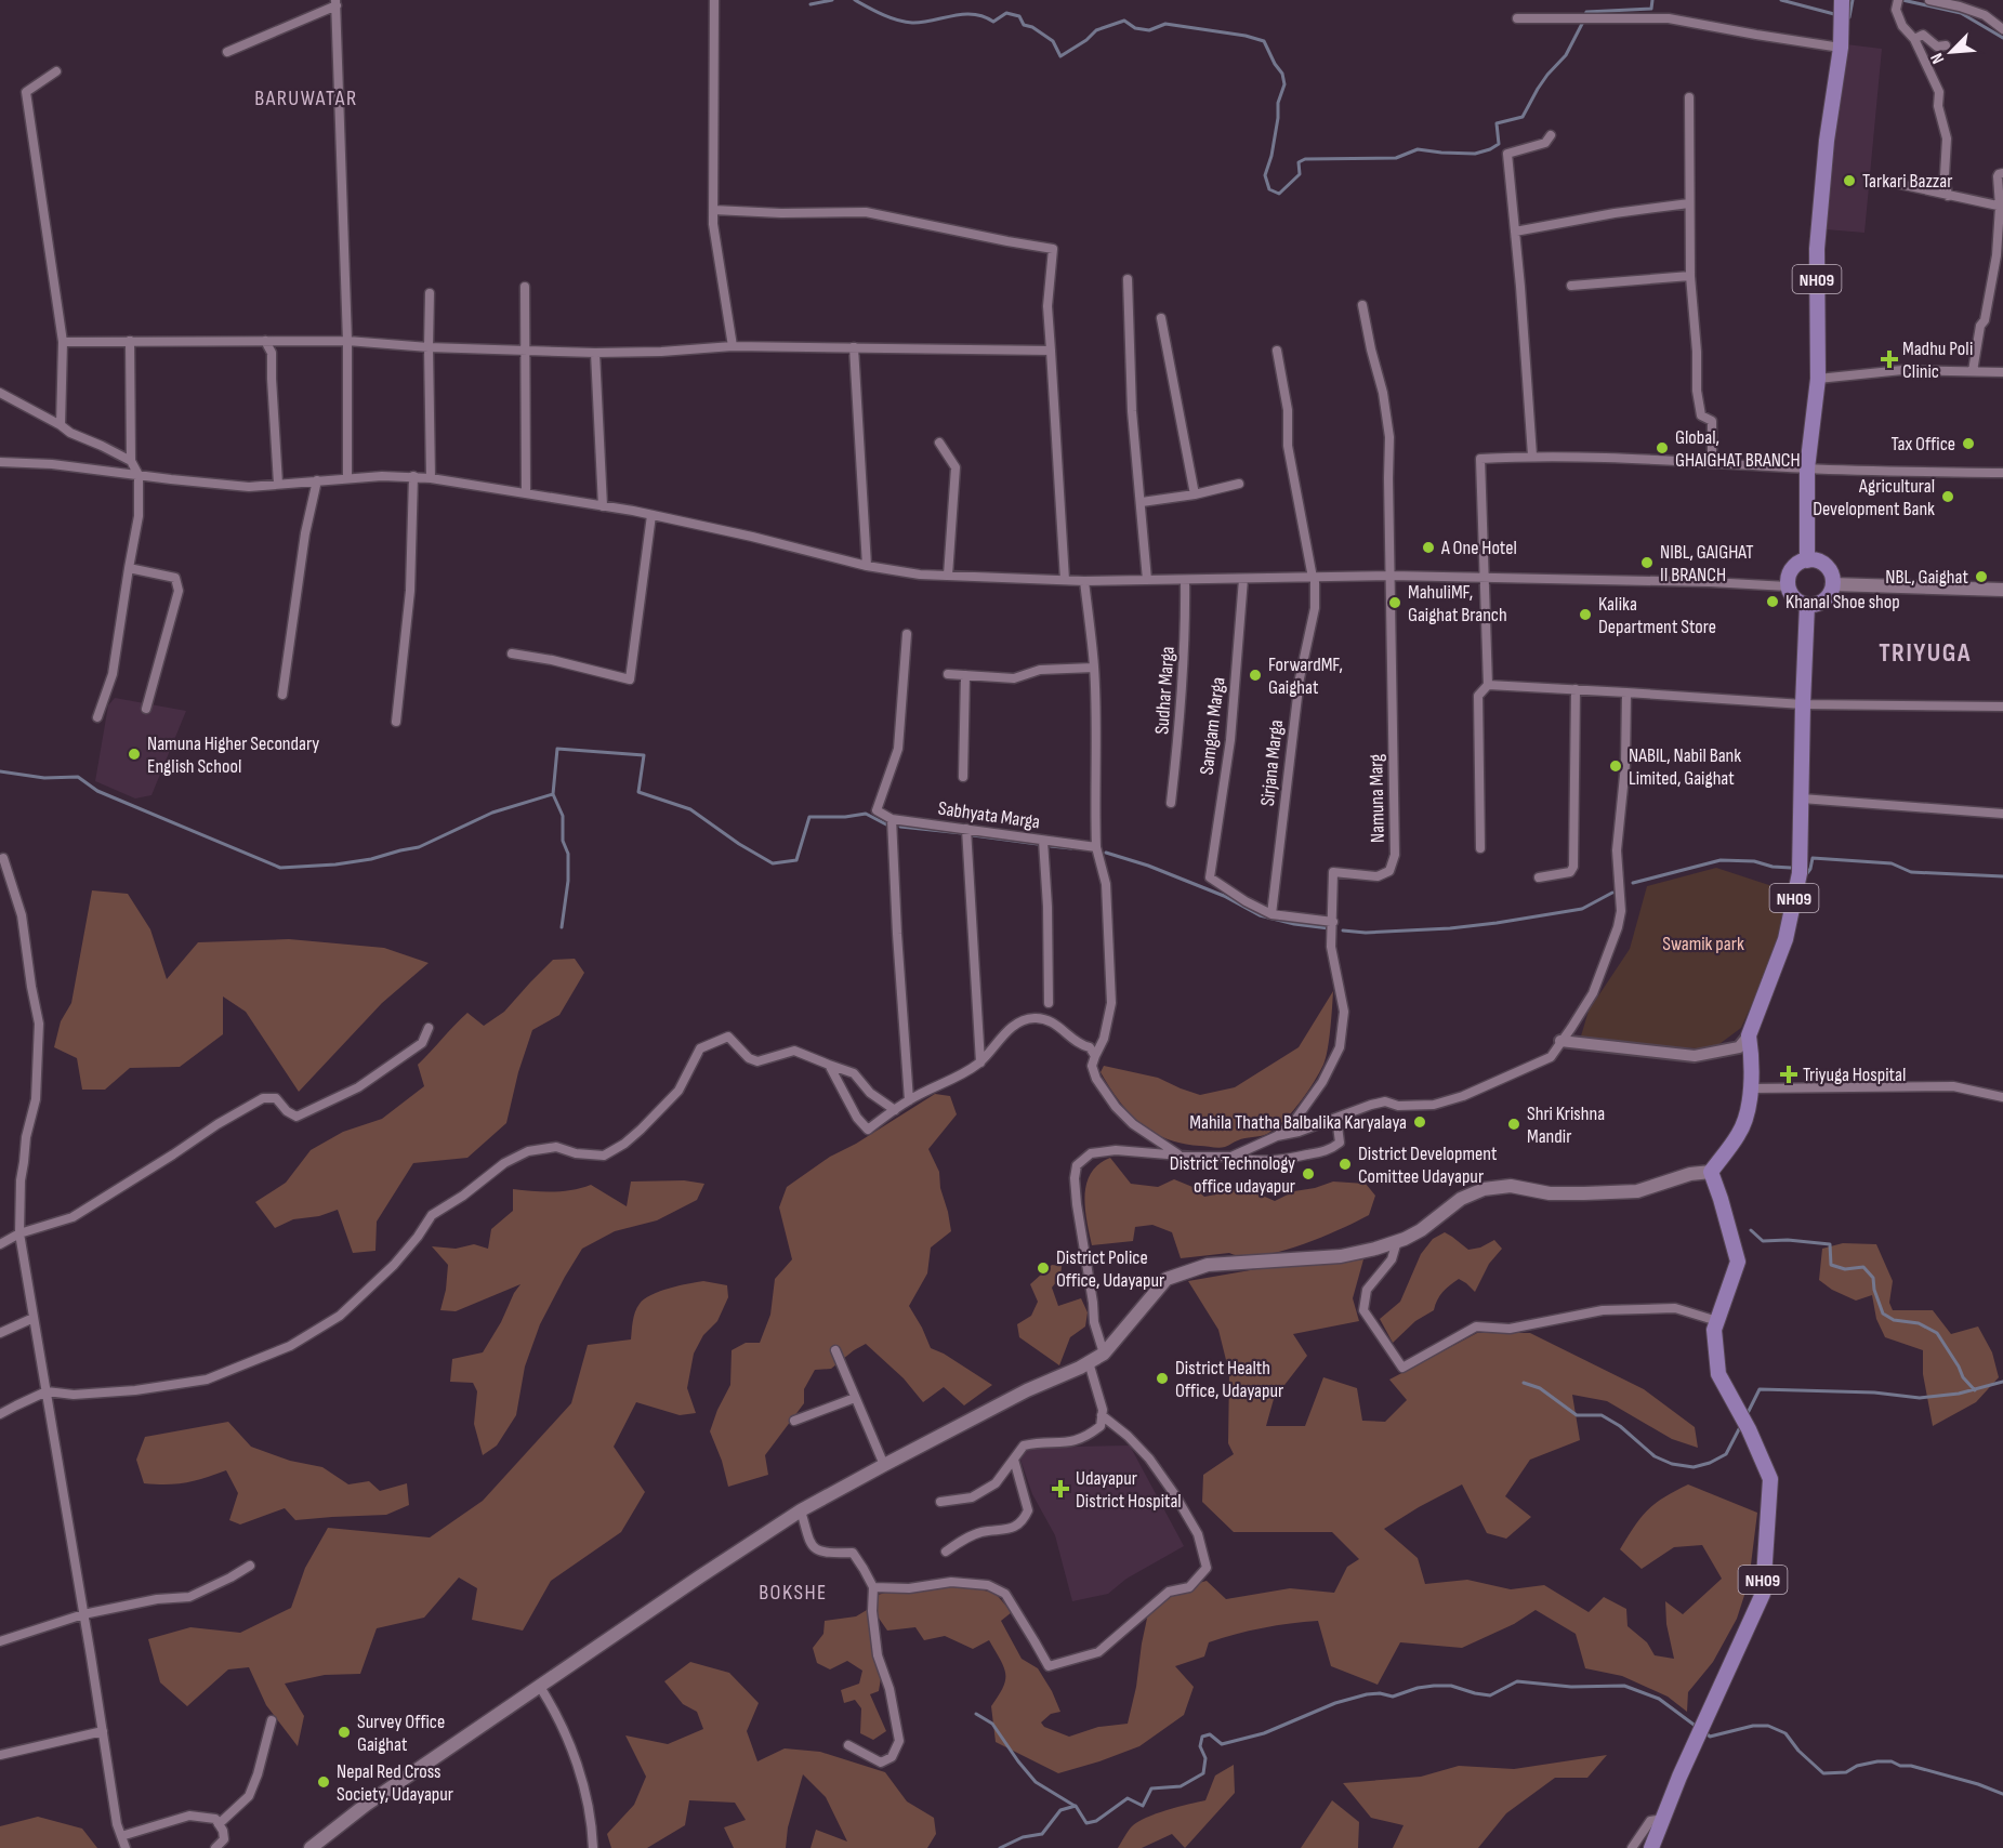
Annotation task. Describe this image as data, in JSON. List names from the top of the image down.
{
  "streets": {
    "main road": ["NH09"],
    "street": [
      "Sudhar Marga",
      "Samgam Marga",
      "Sirjana Marga",
      "Namuna Marg",
      "Sabhyata Marga"
    ]
  },
  "crossings": [
    ["Samgam Marga", "Sirjana Marga"]
  ],
  "districts": ["BARUWATAR", "TRIYUGA", "BOKSHE"],
  "parks": ["Swamik park"],
  "places": {
    "other": [
      "Tarkari Bazzar",
      "Tax Office",
      "Global, GHAIGHAT BRANCH",
      "Agricultural Development Bank",
      "A One Hotel",
      "NIBL, GAIGHAT II BRANCH",
      "NBL, Gaighat",
      "Khanal Shoe shop",
      "MahuliMF, Gaighat Branch",
      "Kalika Department Store",
      "ForwardMF, Gaighat",
      "Namuna Higher Secondary English School",
      "NABIL, Nabil Bank Limited, Gaighat",
      "Mahila Thatha Balbalika Karyalaya",
      "Shri Krishna Mandir",
      "District Development Comittee Udayapur",
      "District Technology office udayapur",
      "District Police Office, Udayapur",
      "District Health Office, Udayapur",
      "Survey Office Gaighat",
      "Nepal Red Cross Society, Udayapur"
    ],
    "health": ["Madhu Poli Clinic", "Triyuga Hospital", "Udayapur District Hospital"]
  },
  "north": "bottom left"
}
